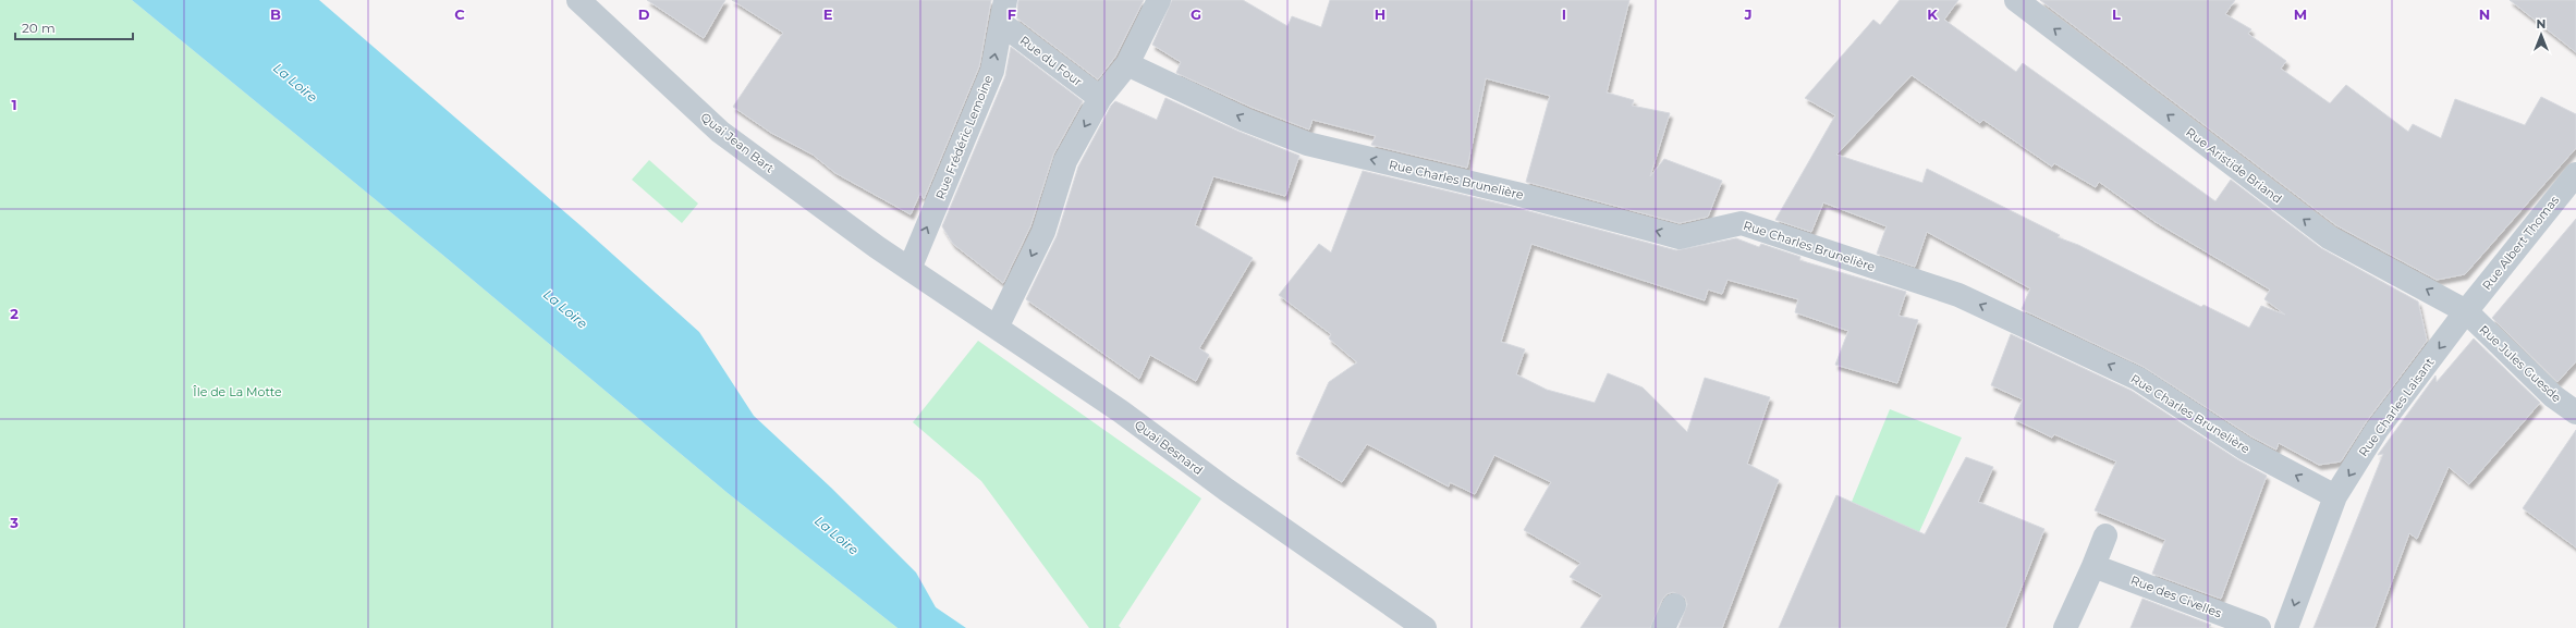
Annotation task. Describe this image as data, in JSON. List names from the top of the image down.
{
  "streets": {
    "street": [
      "Rue du Four",
      "Rue Frédéric Lemoine",
      "Quai Jean Bart",
      "Rue Aristide Briand",
      "Rue Charles Brunelière",
      "Rue Albert Thomas",
      "Rue Jules Guesde",
      "Rue Charles Laisant",
      "Quai Besnard",
      "Rue des Civelles"
    ]
  },
  "crossings": [
    ["Rue du Four", "Rue Frédéric Lemoine"],
    ["Rue Frédéric Lemoine", "Quai Jean Bart"],
    ["Rue Frédéric Lemoine", "Quai Besnard"],
    ["Quai Jean Bart", "Quai Besnard"],
    ["Rue Aristide Briand", "Rue Albert Thomas"],
    ["Rue Aristide Briand", "Rue Jules Guesde"],
    ["Rue Aristide Briand", "Rue Charles Laisant"],
    ["Rue Charles Brunelière", "Rue Charles Laisant"],
    ["Rue Albert Thomas", "Rue Jules Guesde"],
    ["Rue Albert Thomas", "Rue Charles Laisant"],
    ["Rue Jules Guesde", "Rue Charles Laisant"]
  ],
  "one_way": ["Rue Aristide Briand", "Rue Charles Brunelière", "Rue Charles Laisant"],
  "water": ["La Loire"],
  "parks": ["Île de La Motte"],
  "scale_bar": "20 m",
  "north": "top",
  "grid": {
    "columns": [
      "B",
      "C",
      "D",
      "E",
      "F",
      "G",
      "H",
      "I",
      "J",
      "K",
      "L",
      "M",
      "N"
    ],
    "rows": ["1", "2", "3"]
  }
}
